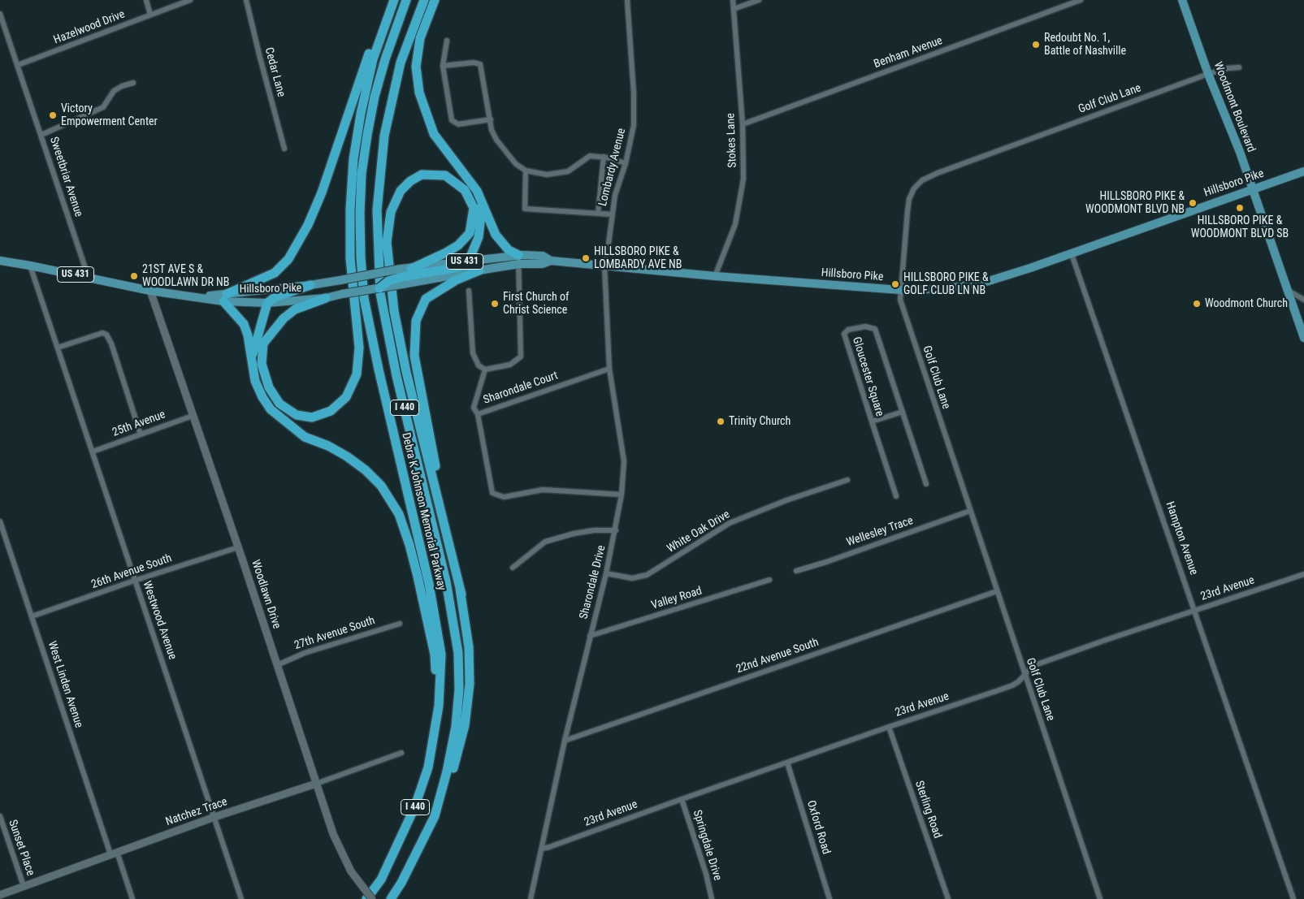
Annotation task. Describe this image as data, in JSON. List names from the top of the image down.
{
  "streets": {
    "highway": ["I 440", "Debra K Johnson Memorial Parkway"],
    "main road": [
      "Woodmont Boulevard",
      "Hillsboro Pike",
      "US 431",
      "Woodlawn Drive",
      "Natchez Trace"
    ],
    "street": [
      "Hazelwood Drive",
      "Benham Avenue",
      "Cedar Lane",
      "Golf Club Lane",
      "Stokes Lane",
      "Lombardy Avenue",
      "Sweetbriar Avenue",
      "Gloucester Square",
      "Sharondale Court",
      "25th Avenue",
      "White Oak Drive",
      "Wellesley Trace",
      "Hampton Avenue",
      "26th Avenue South",
      "Sharondale Drive",
      "23rd Avenue",
      "Valley Road",
      "Westwood Avenue",
      "27th Avenue South",
      "22nd Avenue South",
      "West Linden Avenue",
      "Sterling Road",
      "Oxford Road",
      "Springdale Drive",
      "Sunset Place"
    ]
  },
  "crossings": [
    ["Hazelwood Drive", "Sweetbriar Avenue"],
    ["Benham Avenue", "Stokes Lane"],
    ["Golf Club Lane", "Woodmont Boulevard"],
    ["Golf Club Lane", "Hillsboro Pike"],
    ["Golf Club Lane", "Wellesley Trace"],
    ["Golf Club Lane", "23rd Avenue"],
    ["Golf Club Lane", "22nd Avenue South"],
    ["Woodmont Boulevard", "Hillsboro Pike"],
    ["Stokes Lane", "Hillsboro Pike"],
    ["Lombardy Avenue", "Hillsboro Pike"],
    ["Lombardy Avenue", "Sharondale Drive"],
    ["Sweetbriar Avenue", "US 431"],
    ["Hillsboro Pike", "US 431"],
    ["Hillsboro Pike", "Hampton Avenue"],
    ["Hillsboro Pike", "Sharondale Drive"],
    ["Hillsboro Pike", "Woodlawn Drive"],
    ["US 431", "Woodlawn Drive"],
    ["US 431", "Westwood Avenue"],
    ["Sharondale Court", "Sharondale Drive"],
    ["25th Avenue", "Woodlawn Drive"],
    ["25th Avenue", "Westwood Avenue"],
    ["White Oak Drive", "Sharondale Drive"],
    ["Hampton Avenue", "23rd Avenue"],
    ["26th Avenue South", "Woodlawn Drive"],
    ["26th Avenue South", "Westwood Avenue"],
    ["26th Avenue South", "West Linden Avenue"],
    ["Sharondale Drive", "23rd Avenue"],
    ["Sharondale Drive", "Valley Road"],
    ["Sharondale Drive", "22nd Avenue South"],
    ["23rd Avenue", "Sterling Road"],
    ["23rd Avenue", "Oxford Road"],
    ["23rd Avenue", "Springdale Drive"],
    ["Woodlawn Drive", "27th Avenue South"],
    ["Woodlawn Drive", "Natchez Trace"],
    ["Westwood Avenue", "Natchez Trace"],
    ["West Linden Avenue", "Natchez Trace"],
    ["Natchez Trace", "Sunset Place"]
  ],
  "places": [
    "Redoubt No. 1, Battle of Nashville",
    "Victory Empowerment Center",
    "HILLSBORO PIKE & WOODMONT BLVD NB",
    "HILLSBORO PIKE & WOODMONT BLVD SB",
    "HILLSBORO PIKE & LOMBARDY AVE NB",
    "21ST AVE S & WOODLAWN DR NB",
    "HILLSBORO PIKE & GOLF CLUB LN NB",
    "First Church of Christ Science",
    "Woodmont Church",
    "Trinity Church"
  ]
}
